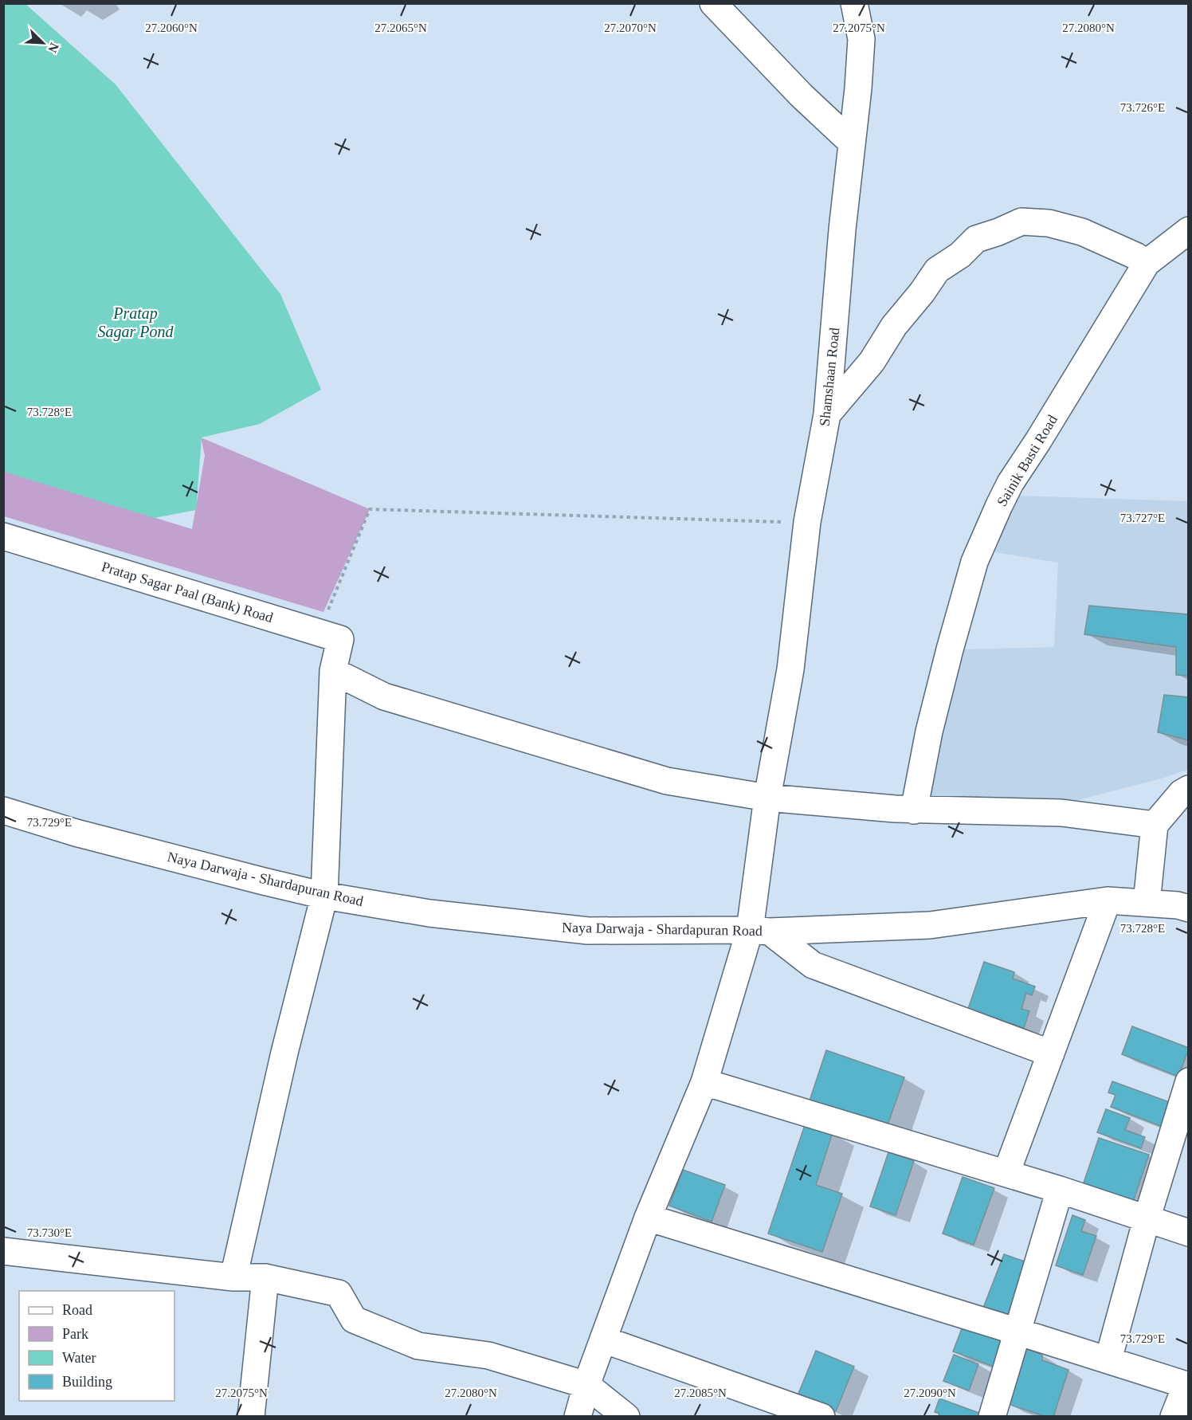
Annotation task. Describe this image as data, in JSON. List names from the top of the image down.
{
  "streets": {
    "street": [
      "Shamshaan Road",
      "Sainik Basti Road",
      "Pratap Sagar Paal (Bank) Road",
      "Naya Darwaja - Shardapuran Road"
    ]
  },
  "crossings": [
    ["Shamshaan Road", "Naya Darwaja - Shardapuran Road"]
  ],
  "water": ["Pratap Sagar Pond"],
  "legend": [
    "Road",
    "Park",
    "Water",
    "Building"
  ],
  "north": "bottom right",
  "coordinates": [
    "27.2060°N",
    "27.2065°N",
    "27.2070°N",
    "27.2075°N",
    "27.2080°N",
    "73.726°E",
    "73.728°E",
    "73.727°E",
    "73.729°E",
    "73.730°E",
    "27.2085°N",
    "27.2090°N"
  ]
}
